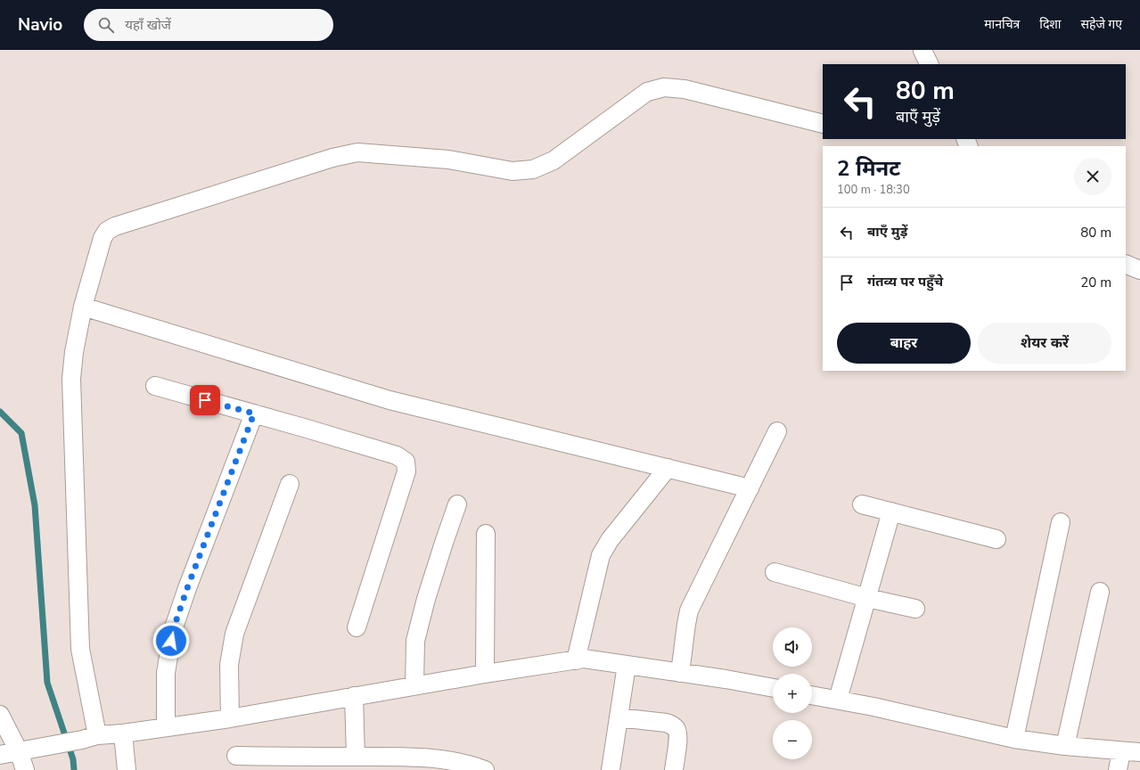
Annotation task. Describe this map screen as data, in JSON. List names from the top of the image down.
{
  "page": {
    "header": "Navio",
    "search": "यहाँ खोजें",
    "nav": ["मानचित्र", "दिशा", "सहेजे गए"],
    "turn": ["80 m", "बाएँ मुड़ें"],
    "heading": ["2 मिनट", "100 m · 18:30"],
    "list": [
      {
        "name": "बाएँ मुड़ें",
        "value": "80 m"
      },
      {
        "name": "गंतव्य पर पहुँचे",
        "value": "20 m"
      }
    ],
    "buttons": ["बाहर", "शेयर करें"],
    "map_buttons": ["+", "−"]
  }
}
